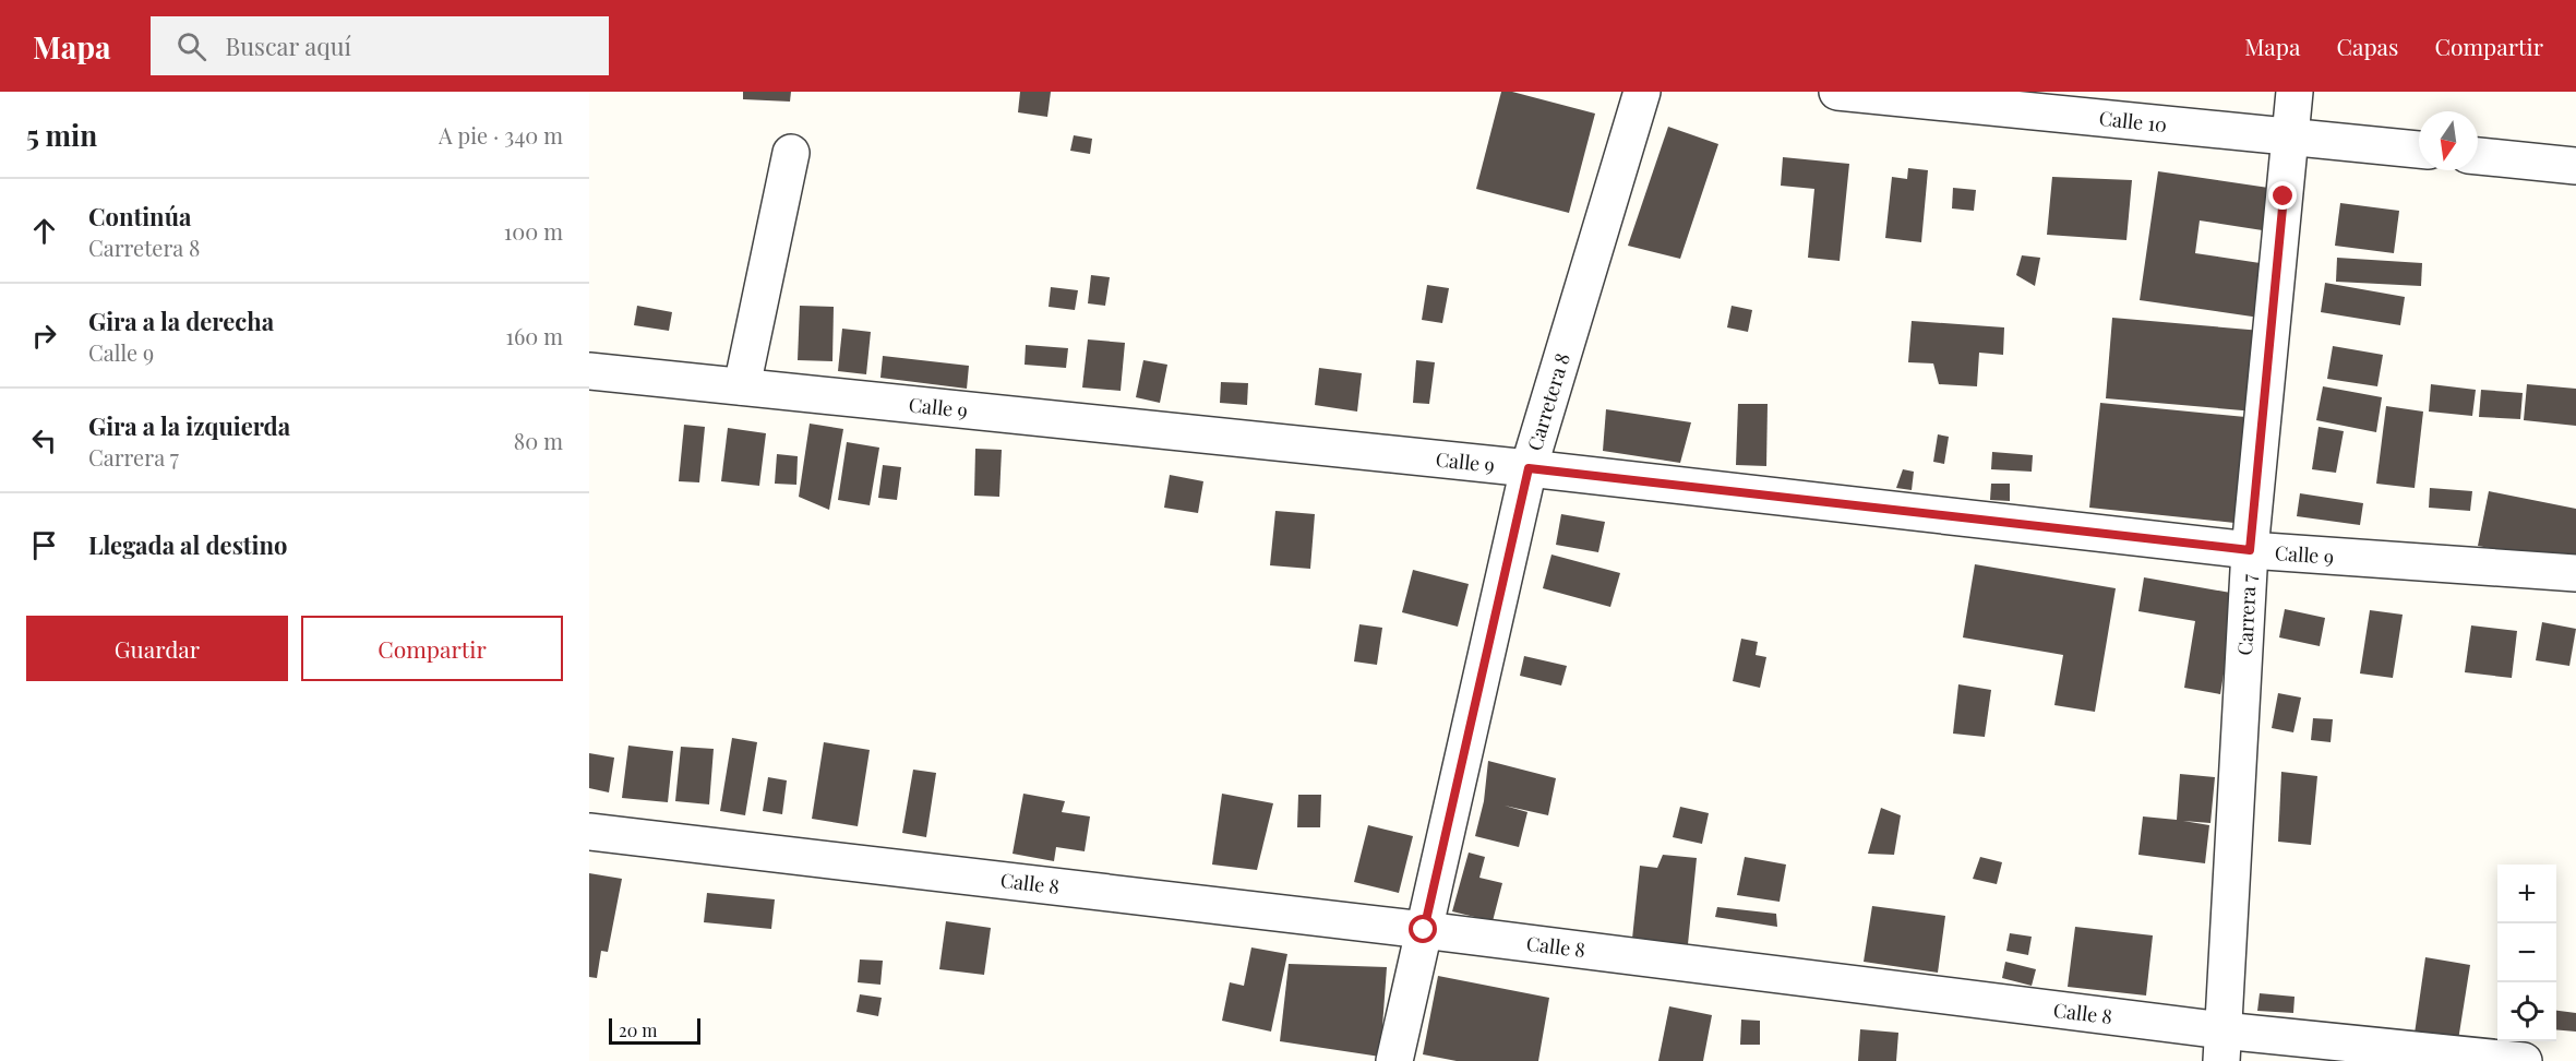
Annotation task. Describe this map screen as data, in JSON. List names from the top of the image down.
{
  "streets": {
    "street": [
      "Calle 10",
      "Carretera 8",
      "Calle 9",
      "Carrera 7",
      "Calle 8"
    ]
  },
  "crossings": [
    ["Calle 10", "Carrera 7"],
    ["Carretera 8", "Calle 9"],
    ["Carretera 8", "Calle 8"],
    ["Calle 9", "Carrera 7"],
    ["Carrera 7", "Calle 8"]
  ],
  "scale_bar": "20 m",
  "north": "bottom",
  "page": {
    "header": "Mapa",
    "search": "Buscar aquí",
    "nav": ["Mapa", "Capas", "Compartir"],
    "heading": ["5 min", "A pie · 340 m"],
    "list": [
      ["Continúa", "Carretera 8", "100 m"],
      ["Gira a la derecha", "Calle 9", "160 m"],
      ["Gira a la izquierda", "Carrera 7", "80 m"],
      "Llegada al destino"
    ],
    "buttons": ["Guardar", "Compartir"],
    "map_buttons": ["+", "−"],
    "scale": "20 m"
  }
}
